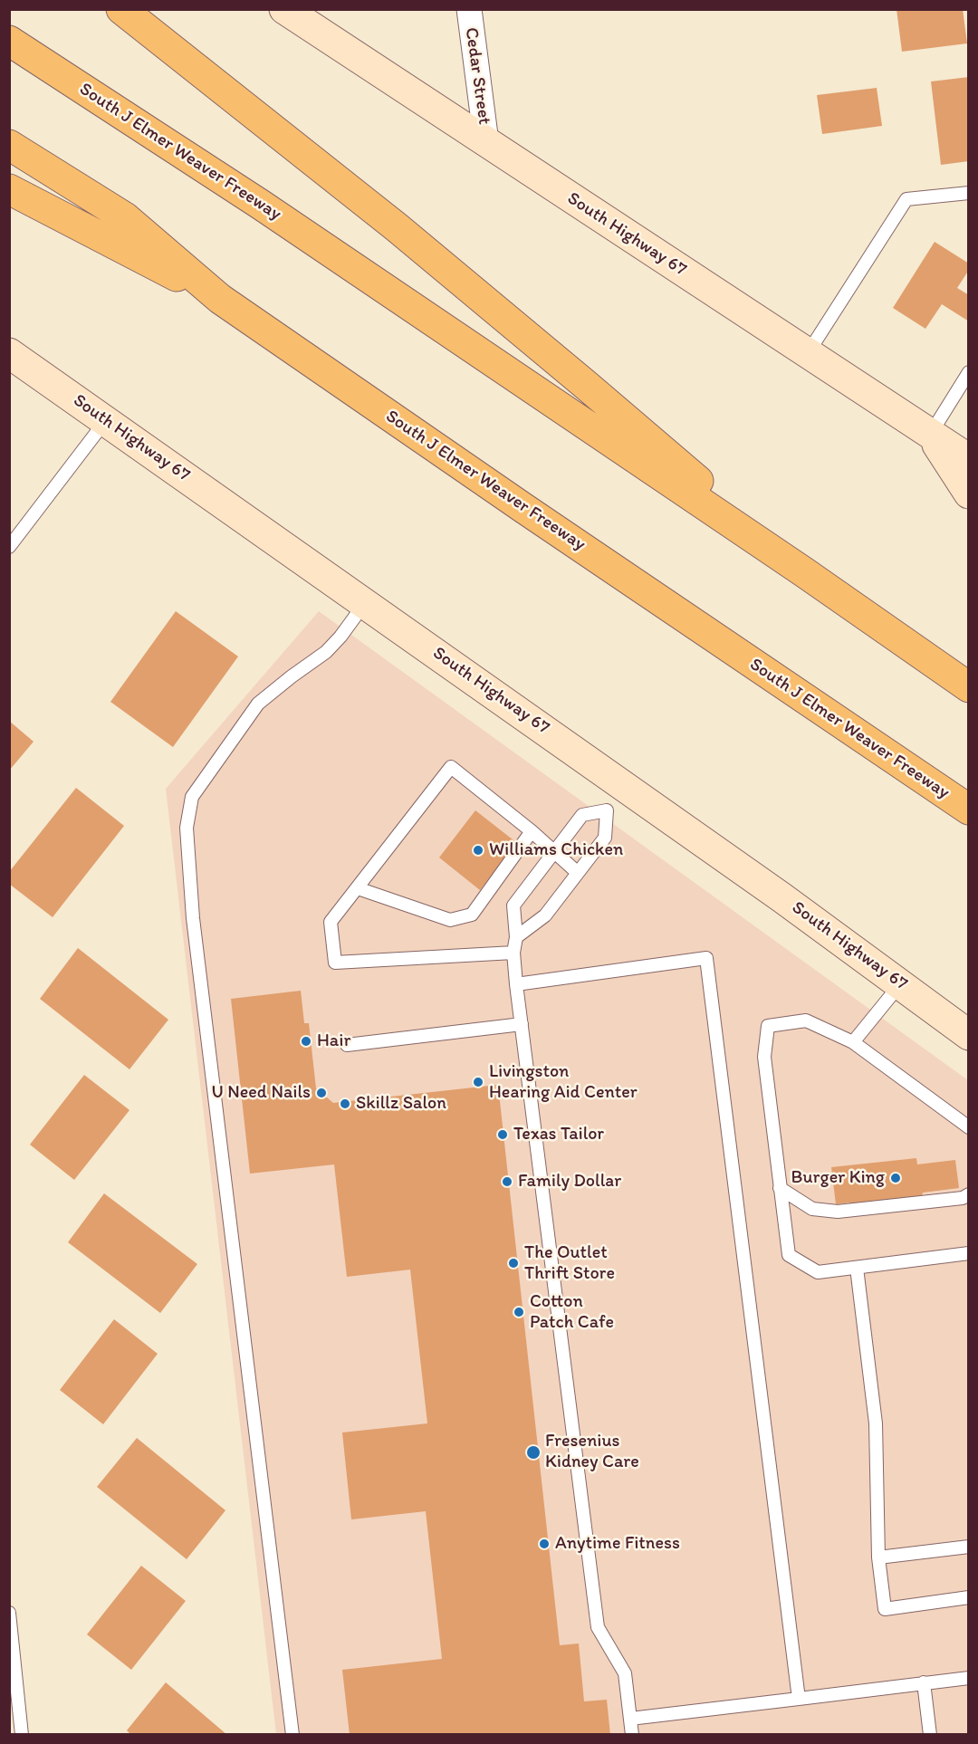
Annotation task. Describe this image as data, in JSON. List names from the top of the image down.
{
  "streets": {
    "highway": ["South J Elmer Weaver Freeway"],
    "main road": ["South Highway 67"],
    "street": ["Cedar Street"]
  },
  "crossings": [
    ["Cedar Street", "South Highway 67"]
  ],
  "places": [
    "Williams Chicken",
    "Hair",
    "Livingston Hearing Aid Center",
    "U Need Nails",
    "Skillz Salon",
    "Texas Tailor",
    "Burger King",
    "Family Dollar",
    "The Outlet Thrift Store",
    "Cotton Patch Cafe",
    "Fresenius Kidney Care",
    "Anytime Fitness"
  ]
}
